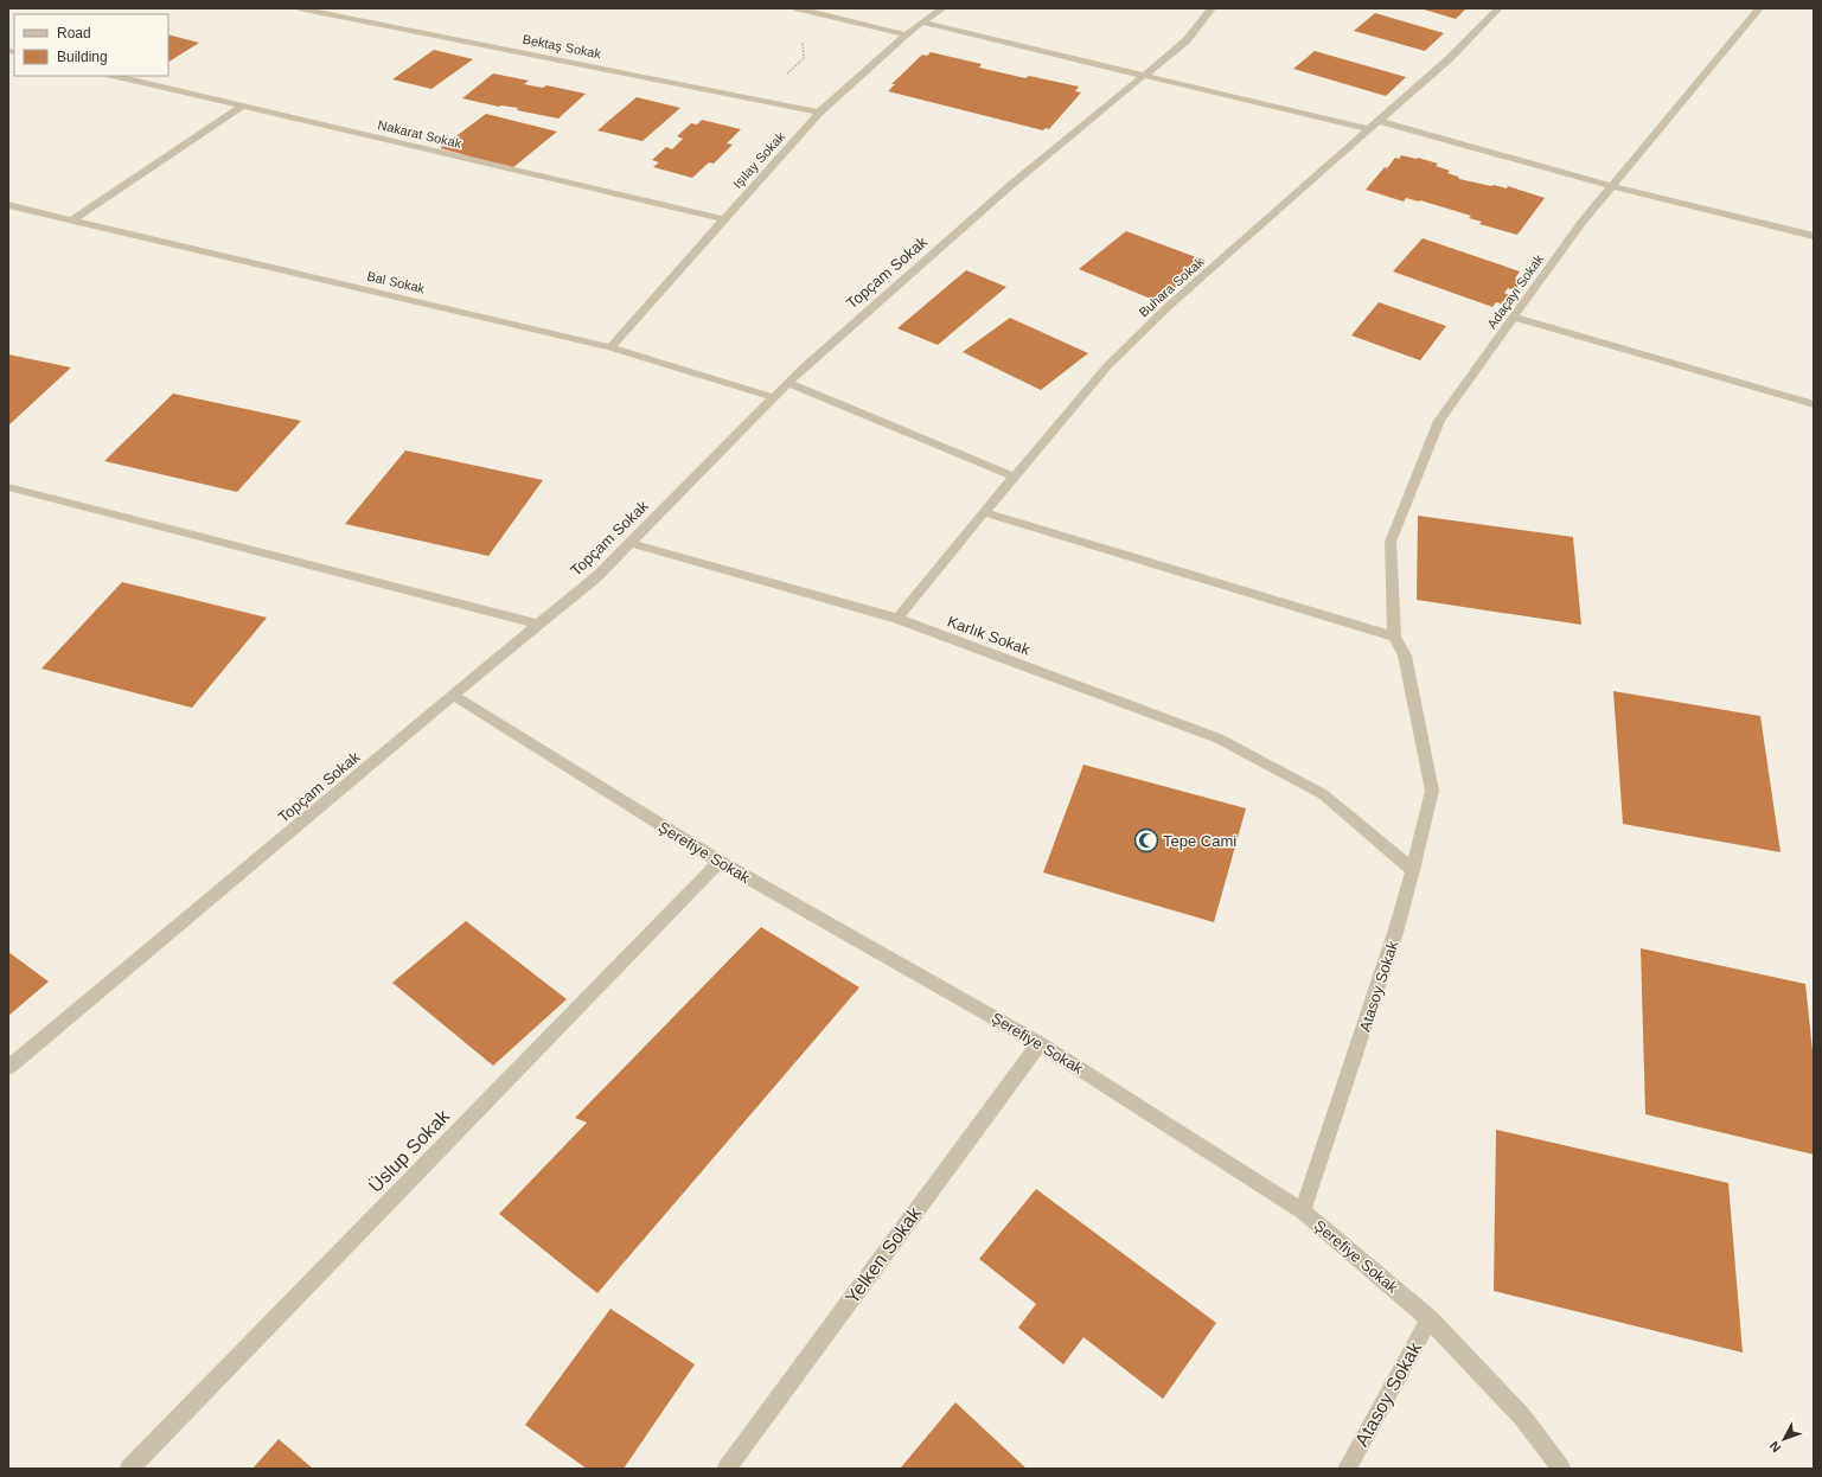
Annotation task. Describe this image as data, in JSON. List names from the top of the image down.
{
  "streets": {
    "street": [
      "Bektaş Sokak",
      "Nakarat Sokak",
      "Işılay Sokak",
      "Topçam Sokak",
      "Bal Sokak",
      "Buhara Sokak",
      "Adaçayı Sokak",
      "Karlık Sokak",
      "Şerefiye Sokak",
      "Atasoy Sokak",
      "Üslup Sokak",
      "Yelken Sokak"
    ]
  },
  "crossings": [
    ["Bektaş Sokak", "Işılay Sokak"],
    ["Nakarat Sokak", "Işılay Sokak"],
    ["Işılay Sokak", "Bal Sokak"],
    ["Topçam Sokak", "Bal Sokak"],
    ["Topçam Sokak", "Karlık Sokak"],
    ["Topçam Sokak", "Şerefiye Sokak"],
    ["Buhara Sokak", "Karlık Sokak"],
    ["Adaçayı Sokak", "Atasoy Sokak"],
    ["Karlık Sokak", "Atasoy Sokak"],
    ["Şerefiye Sokak", "Atasoy Sokak"],
    ["Şerefiye Sokak", "Üslup Sokak"],
    ["Şerefiye Sokak", "Yelken Sokak"]
  ],
  "places": {
    "mosque": ["Tepe Cami"]
  },
  "legend": ["Road", "Building"],
  "north": "bottom left"
}
